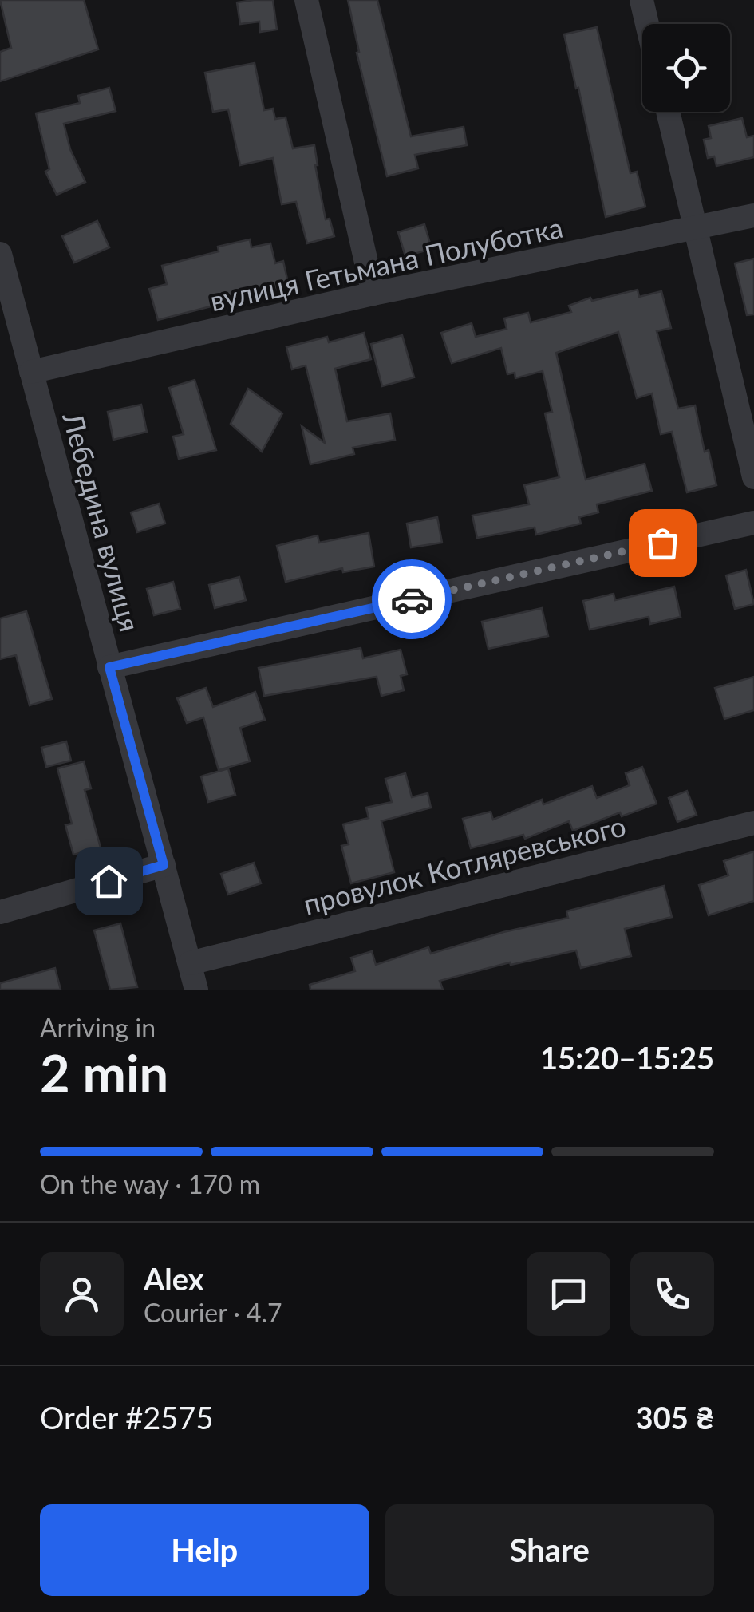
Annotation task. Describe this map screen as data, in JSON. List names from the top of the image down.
{
  "streets": {
    "street": ["вулиця Гетьмана Полуботка", "Лебедина вулиця", "провулок Котляревського"]
  },
  "crossings": [
    ["вулиця Гетьмана Полуботка", "Лебедина вулиця"],
    ["Лебедина вулиця", "провулок Котляревського"]
  ],
  "page": {
    "heading": ["2 min", "Arriving in", "15:20–15:25"],
    "panel": [
      "Alex",
      "Courier · 4.7",
      "Order #2575",
      "305 ₴"
    ],
    "bar": "On the way · 170 m",
    "buttons": ["Help", "Share"]
  }
}
